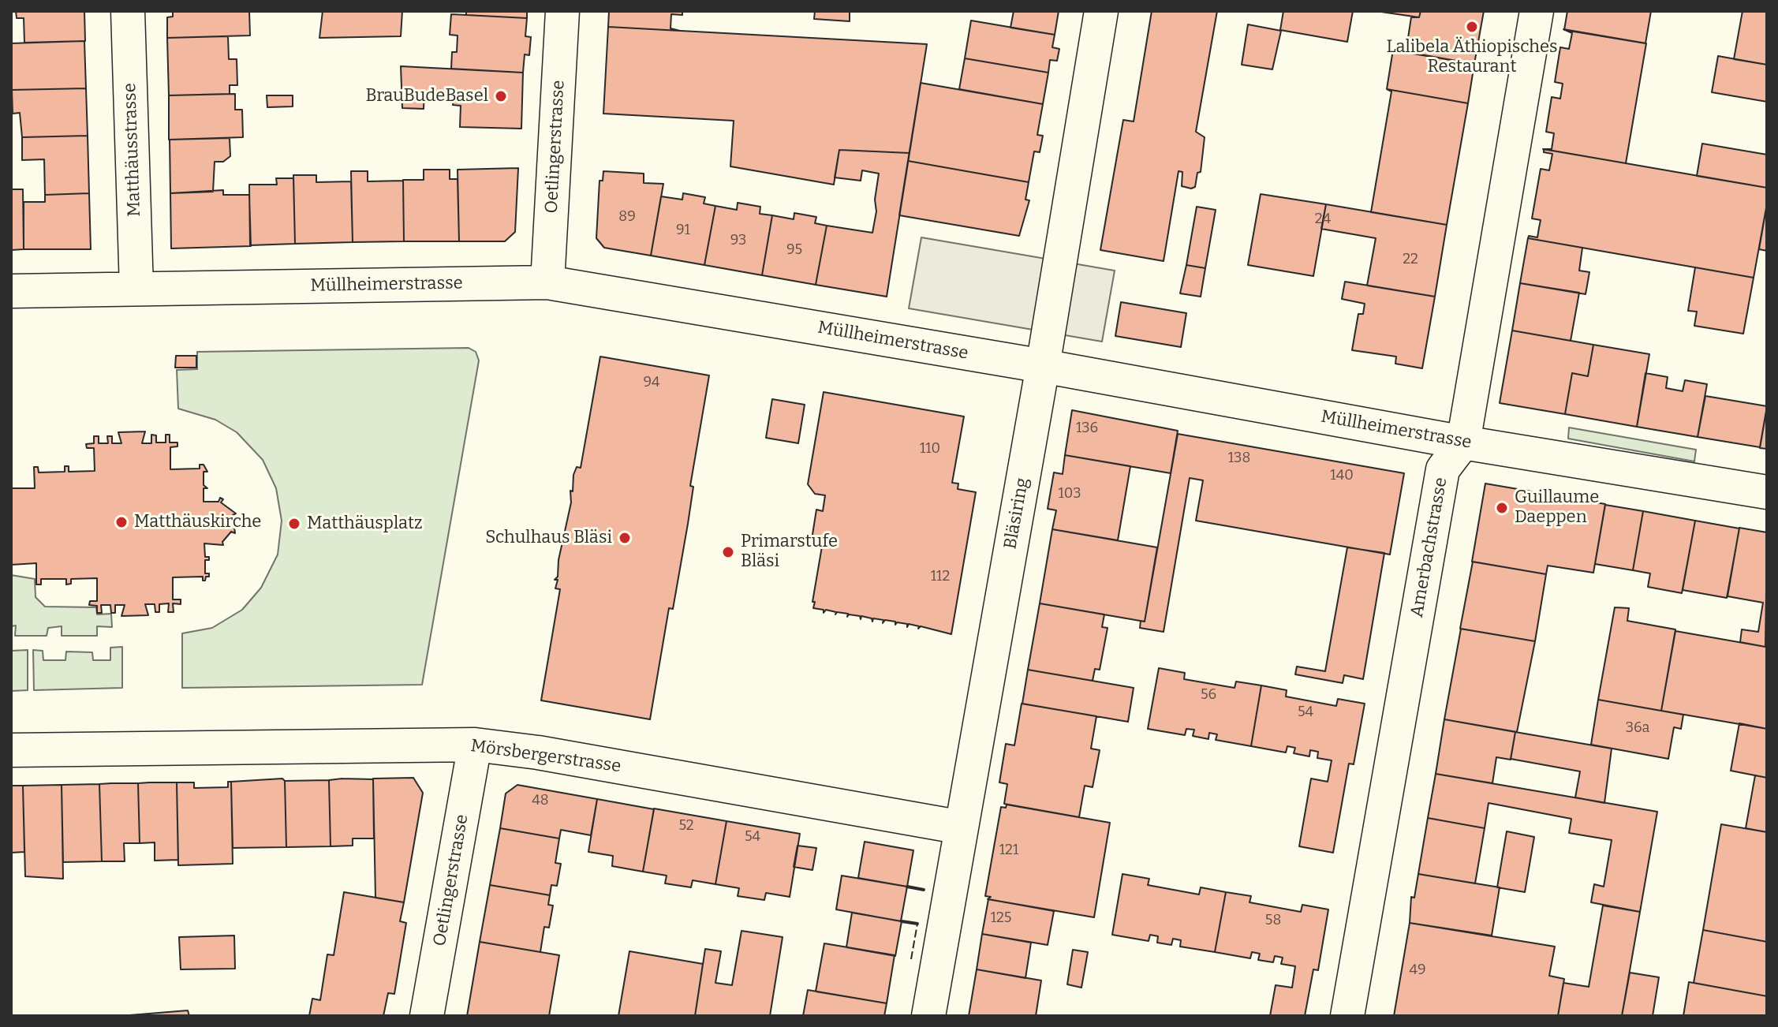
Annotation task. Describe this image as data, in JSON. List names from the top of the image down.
{
  "streets": {
    "street": [
      "Oetlingerstrasse",
      "Matthäusstrasse",
      "Müllheimerstrasse",
      "Bläsiring",
      "Amerbachstrasse",
      "Mörsbergerstrasse"
    ]
  },
  "crossings": [
    ["Oetlingerstrasse", "Müllheimerstrasse"],
    ["Oetlingerstrasse", "Mörsbergerstrasse"],
    ["Matthäusstrasse", "Müllheimerstrasse"],
    ["Müllheimerstrasse", "Bläsiring"],
    ["Müllheimerstrasse", "Amerbachstrasse"],
    ["Bläsiring", "Mörsbergerstrasse"]
  ],
  "places": [
    "Lalibela Äthiopisches Restaurant",
    "BrauBudeBasel",
    "Guillaume Daeppen",
    "Matthäuskirche",
    "Matthäusplatz",
    "Schulhaus Bläsi",
    "Primarstufe Bläsi"
  ],
  "house_numbers": [
    "89",
    "24",
    "91",
    "93",
    "95",
    "22",
    "94",
    "136",
    "110",
    "138",
    "140",
    "103",
    "112",
    "56",
    "54",
    "36a",
    "48",
    "52",
    "54",
    "121",
    "125",
    "58",
    "49"
  ]
}
